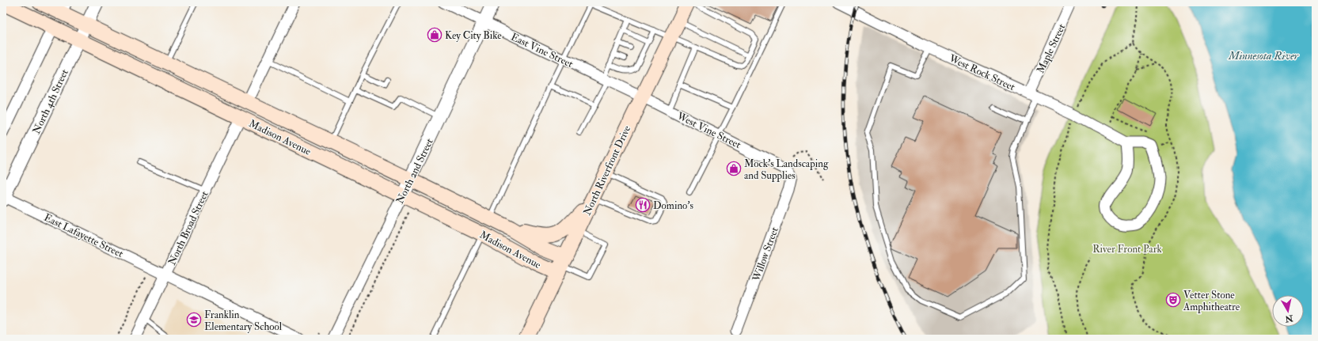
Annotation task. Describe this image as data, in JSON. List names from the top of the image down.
{
  "streets": {
    "main road": ["Madison Avenue", "North Riverfront Drive"],
    "street": [
      "Maple Street",
      "East Vine Street",
      "West Rock Street",
      "North 4th Street",
      "West Vine Street",
      "North 2nd Street",
      "North Broad Street",
      "East Lafayette Street",
      "Willow Street"
    ]
  },
  "crossings": [
    ["Maple Street", "West Rock Street"],
    ["East Vine Street", "West Vine Street"],
    ["East Vine Street", "North Riverfront Drive"],
    ["East Vine Street", "North 2nd Street"],
    ["North 4th Street", "Madison Avenue"],
    ["North 4th Street", "East Lafayette Street"],
    ["West Vine Street", "North Riverfront Drive"],
    ["West Vine Street", "Willow Street"],
    ["Madison Avenue", "North Riverfront Drive"],
    ["Madison Avenue", "North 2nd Street"],
    ["Madison Avenue", "North Broad Street"],
    ["North Broad Street", "East Lafayette Street"]
  ],
  "water": ["Minnesota River"],
  "parks": ["River Front Park"],
  "places": {
    "shop": ["Key City Bike", "Mock's Landscaping and Supplies"],
    "restaurant": ["Domino's"],
    "theatre": ["Vetter Stone Amphitheatre"],
    "school or university": ["Franklin Elementary School"]
  },
  "north": "bottom"
}
